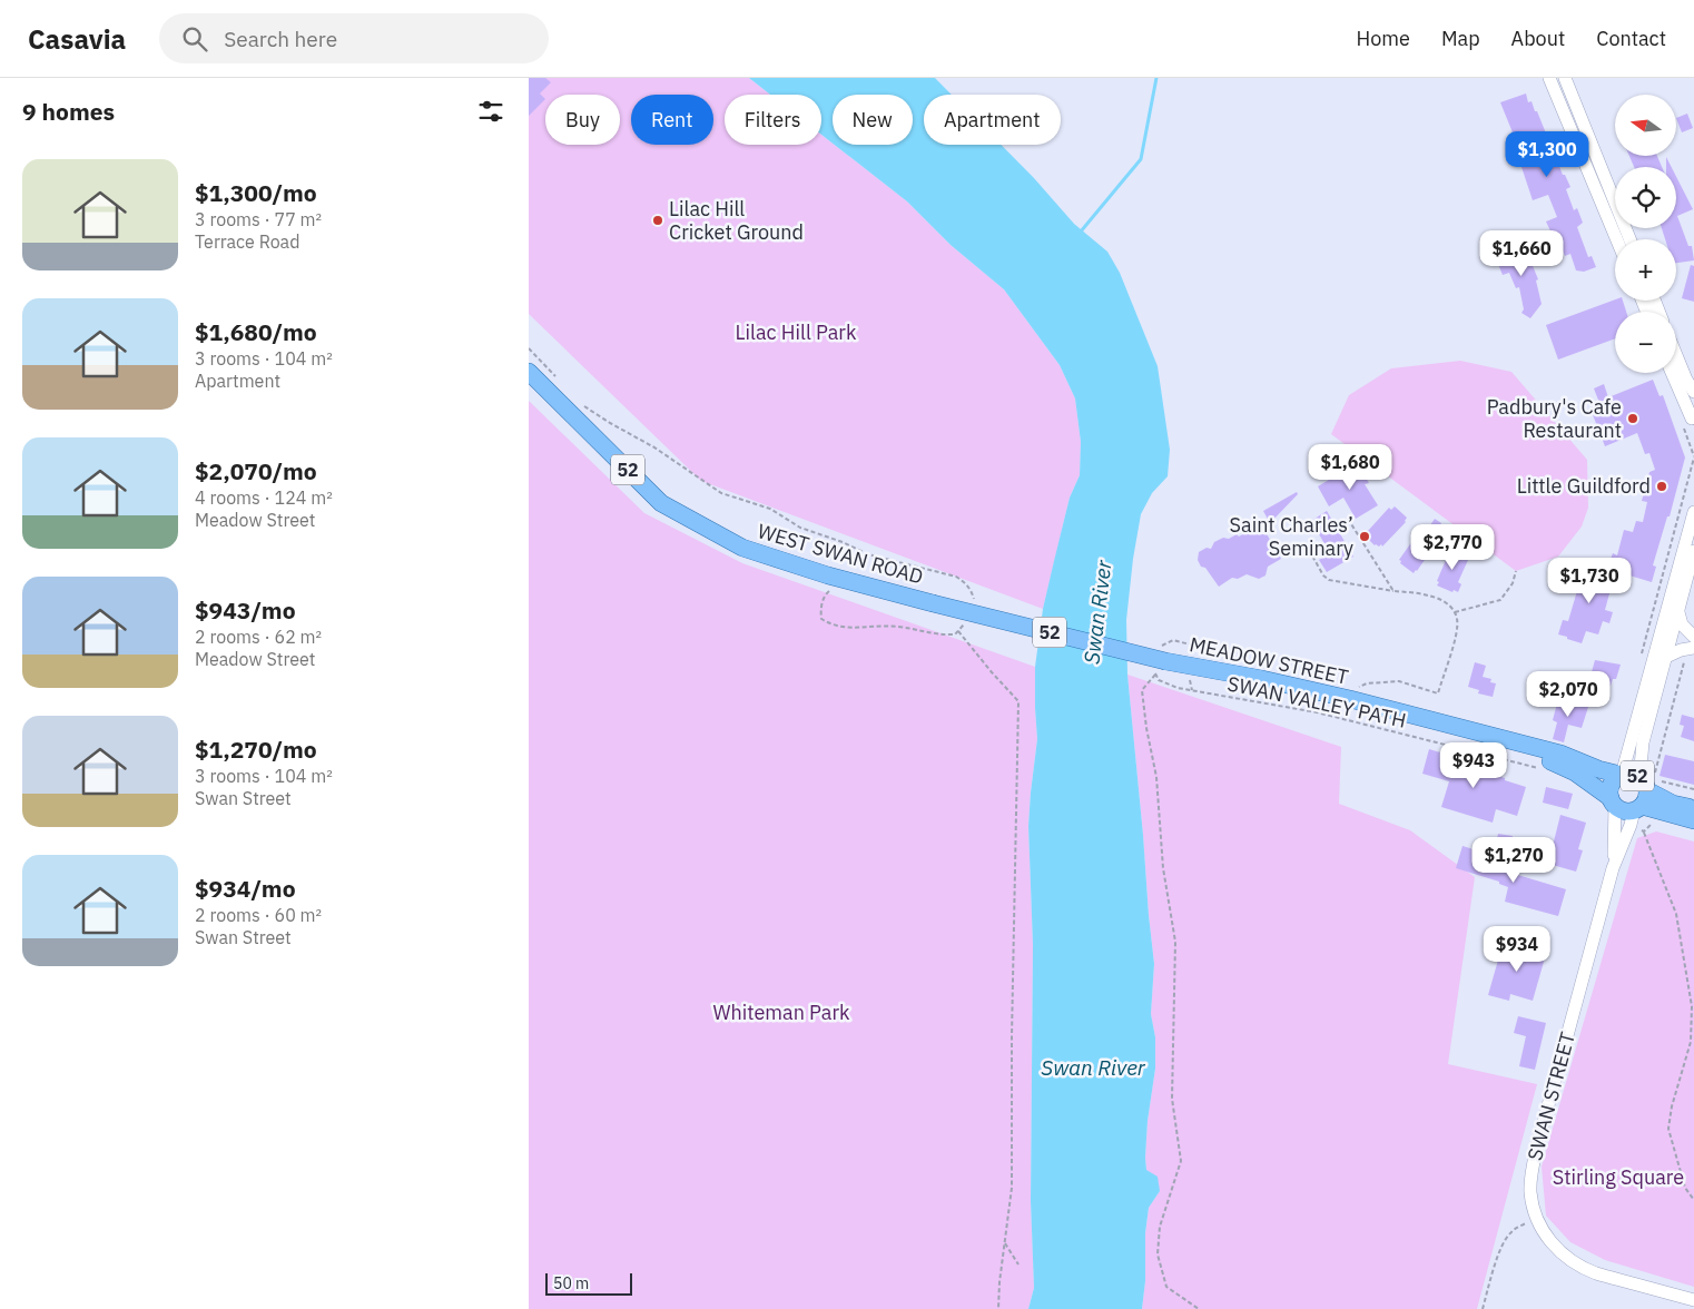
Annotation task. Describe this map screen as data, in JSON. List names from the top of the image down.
{
  "streets": {
    "main road": ["52", "WEST SWAN ROAD", "MEADOW STREET"],
    "street": ["SWAN STREET"],
    "path": ["SWAN VALLEY PATH"]
  },
  "crossings": [
    ["52", "MEADOW STREET"],
    ["52", "SWAN STREET"],
    ["WEST SWAN ROAD", "MEADOW STREET"],
    ["MEADOW STREET", "SWAN STREET"]
  ],
  "water": ["Swan River"],
  "parks": ["Lilac Hill Park", "Whiteman Park", "Stirling Square"],
  "places": [
    "Lilac Hill Cricket Ground",
    "Padbury's Cafe Restaurant",
    "Little Guildford",
    "Saint Charles’ Seminary"
  ],
  "scale_bar": "50 m",
  "north": "left",
  "page": {
    "header": "Casavia",
    "search": "Search here",
    "nav": [
      "Home",
      "Map",
      "About",
      "Contact"
    ],
    "heading": "9 homes",
    "map_buttons": ["+", "−"],
    "chip": [
      "Buy",
      "Rent",
      "Filters",
      "New",
      "Apartment"
    ],
    "price": [
      "$1,300",
      "$1,660",
      "$1,680",
      "$2,770",
      "$1,730",
      "$2,070",
      "$943",
      "$1,270",
      "$934"
    ],
    "list": [
      {
        "name": "$1,300/mo",
        "note": "3 rooms · 77 m² · Terrace Road"
      },
      {
        "name": "$1,680/mo",
        "note": "3 rooms · 104 m² · Apartment"
      },
      {
        "name": "$2,070/mo",
        "note": "4 rooms · 124 m² · Meadow Street"
      },
      {
        "name": "$943/mo",
        "note": "2 rooms · 62 m² · Meadow Street"
      },
      {
        "name": "$1,270/mo",
        "note": "3 rooms · 104 m² · Swan Street"
      },
      {
        "name": "$934/mo",
        "note": "2 rooms · 60 m² · Swan Street"
      }
    ],
    "scale": "50 m"
  }
}
